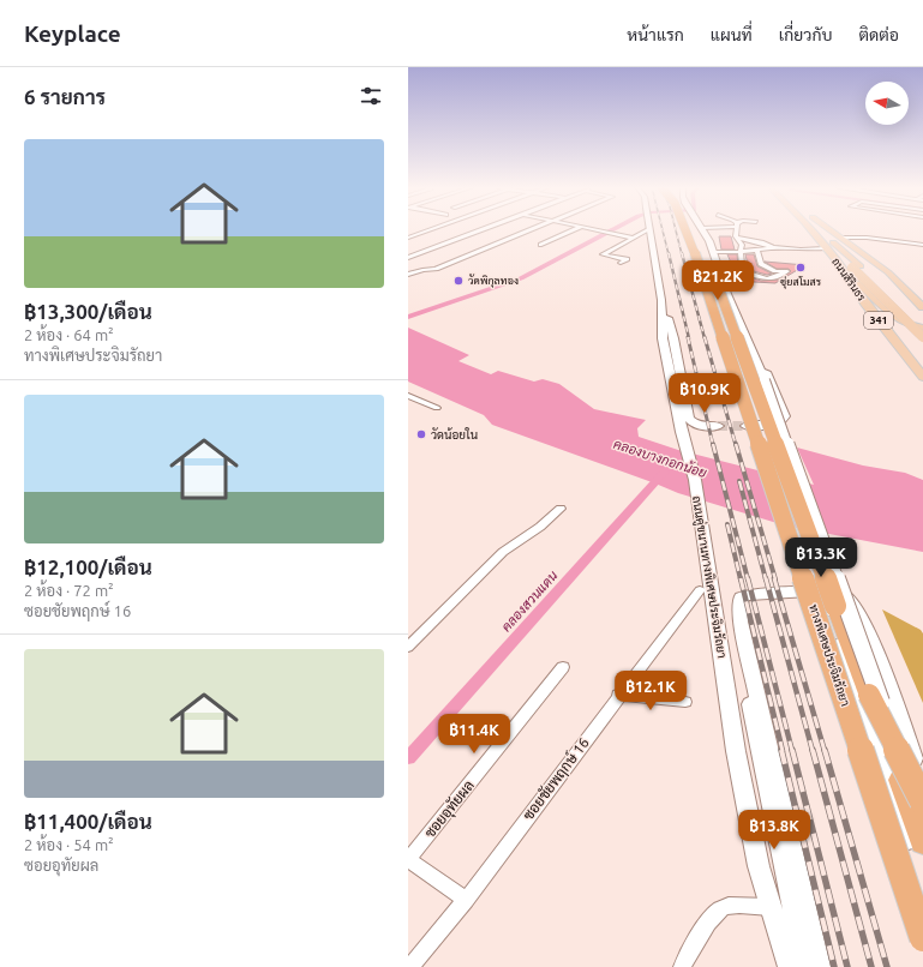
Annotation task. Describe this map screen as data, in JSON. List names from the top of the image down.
{
  "streets": {
    "highway": ["ทางพิเศษประจิมรัถยา"],
    "main road": ["ถนนสิรินธร", "341", "ถนนคู่ขนานทางพิเศษประจิมรัถยา"],
    "street": ["ซอยชัยพฤกษ์ 16", "ซอยอุทัยผล"]
  },
  "crossings": [
    ["ซอยชัยพฤกษ์ 16", "ซอยอุทัยผล"]
  ],
  "water": ["คลองบางกอกน้อย", "คลองสวนแดน"],
  "places": ["ชุ่ยสโมสร", "วัดพิกุลทอง", "วัดน้อยใน"],
  "north": "left",
  "page": {
    "header": "Keyplace",
    "nav": [
      "หน้าแรก",
      "แผนที่",
      "เกี่ยวกับ",
      "ติดต่อ"
    ],
    "heading": "6 รายการ",
    "list": [
      {
        "name": "฿13,300/เดือน",
        "note": "2 ห้อง · 64 m² · ทางพิเศษประจิมรัถยา"
      },
      {
        "name": "฿12,100/เดือน",
        "note": "2 ห้อง · 72 m² · ซอยชัยพฤกษ์ 16"
      },
      {
        "name": "฿11,400/เดือน",
        "note": "2 ห้อง · 54 m² · ซอยอุทัยผล"
      }
    ],
    "price": [
      "฿21.2K",
      "฿10.9K",
      "฿13.3K",
      "฿12.1K",
      "฿11.4K",
      "฿13.8K"
    ]
  }
}
